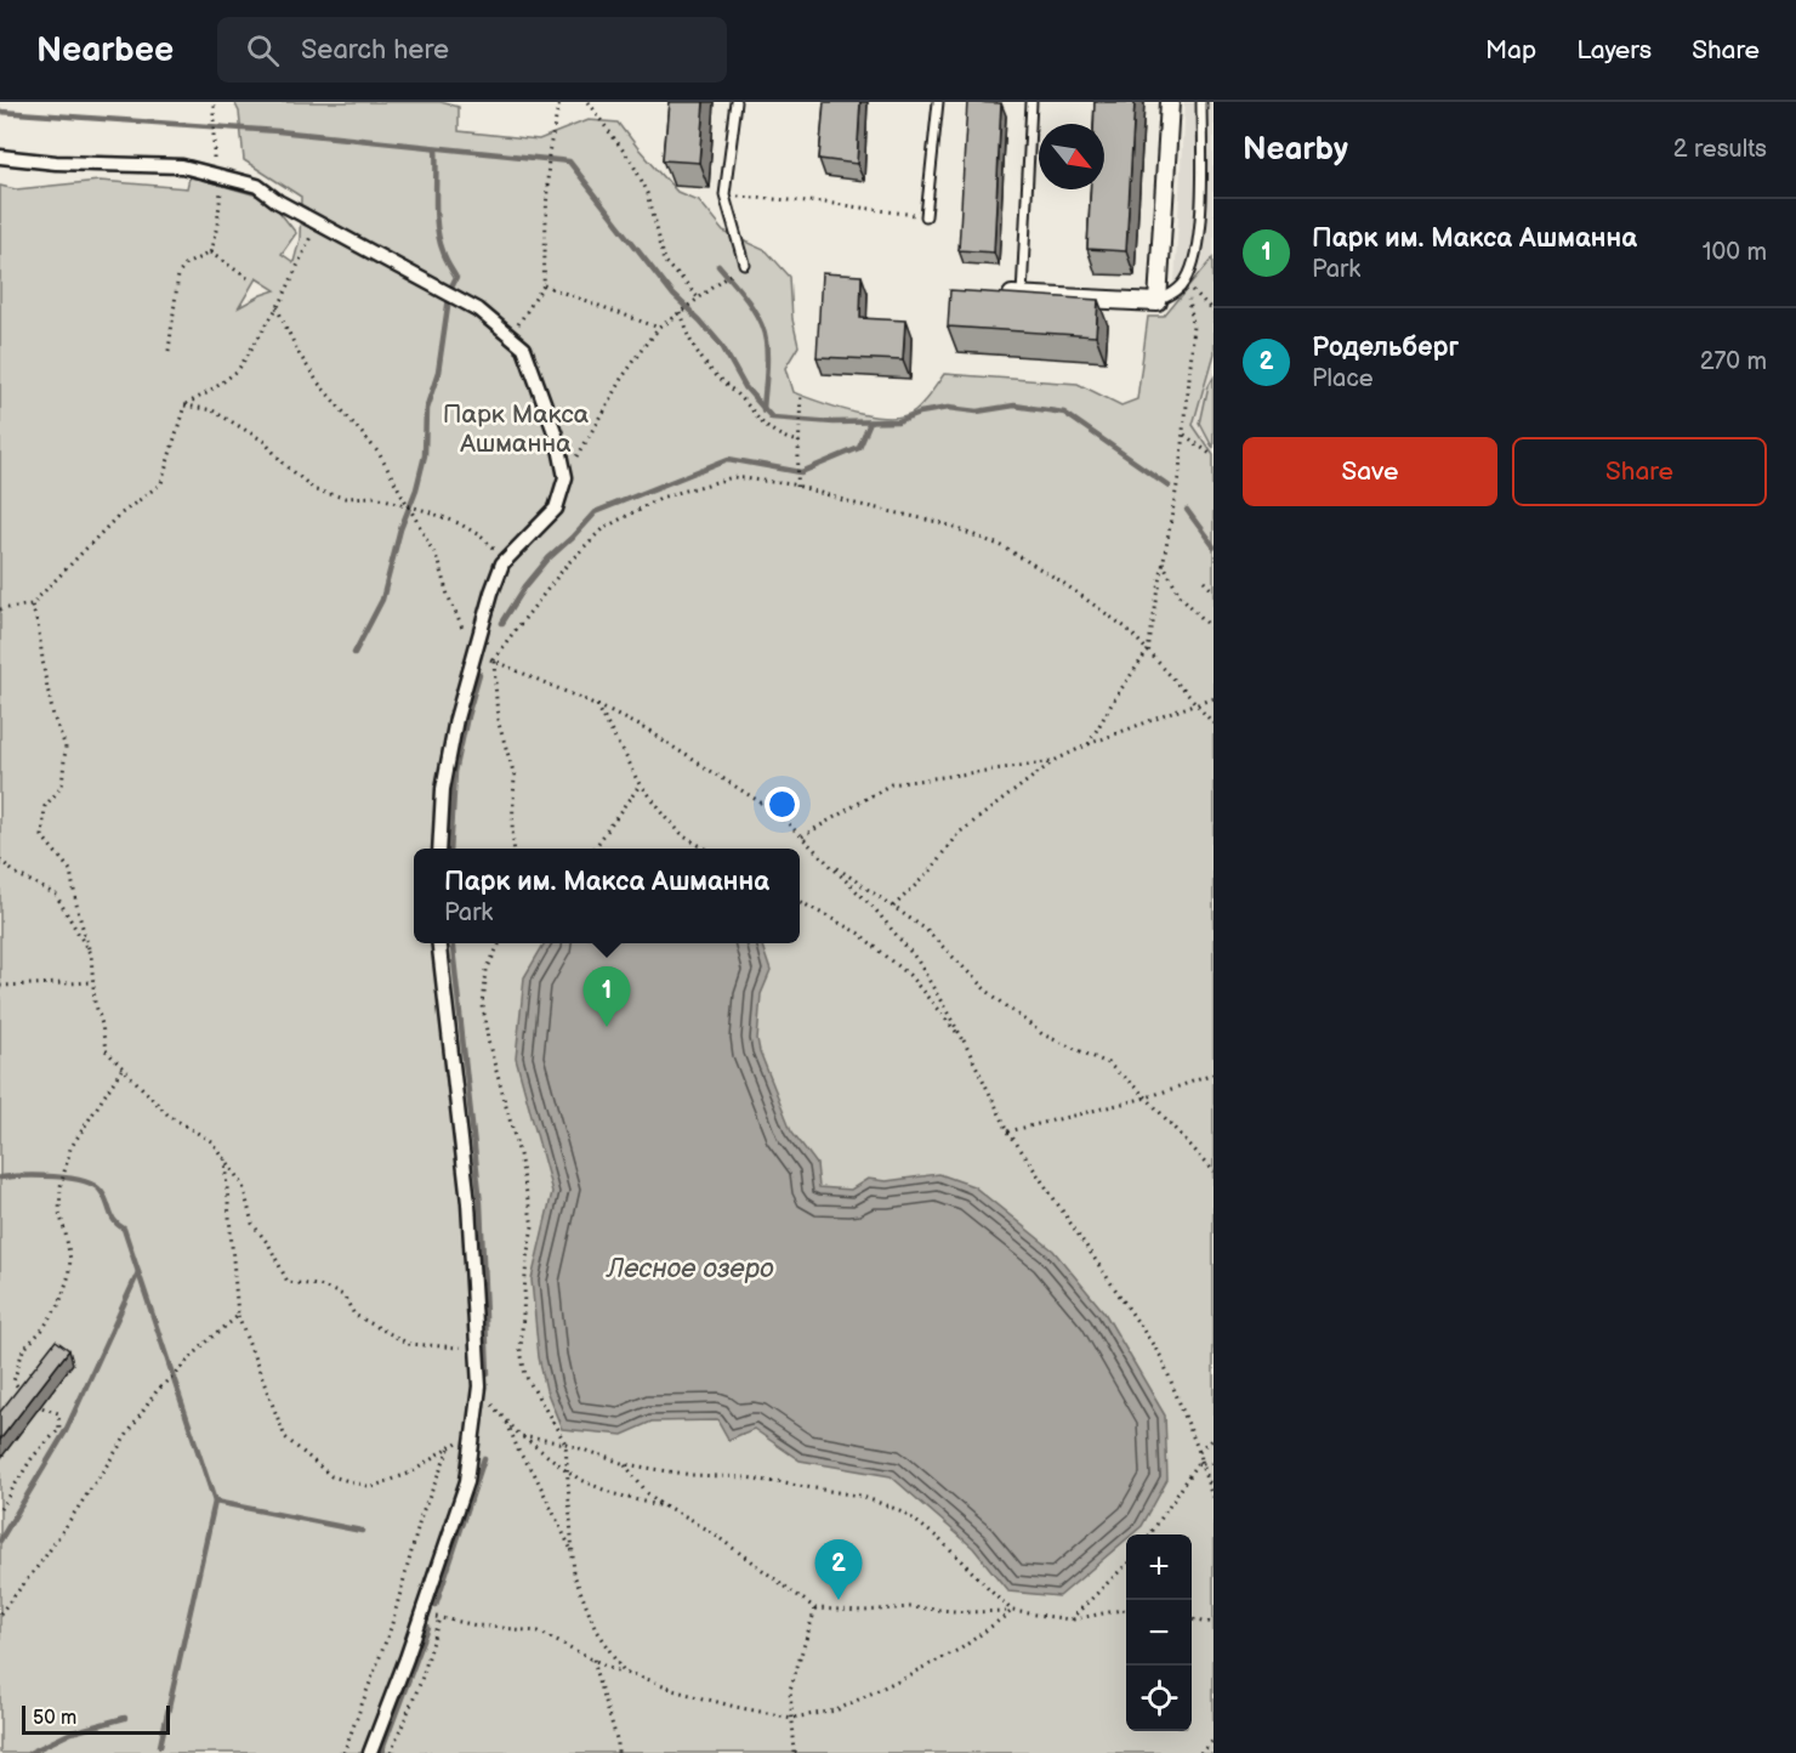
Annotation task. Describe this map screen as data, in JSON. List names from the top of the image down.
{
  "water": ["Лесное озеро"],
  "parks": ["Парк Макса Ашманна"],
  "scale_bar": "50 m",
  "north": "bottom right",
  "page": {
    "header": "Nearbee",
    "search": "Search here",
    "nav": ["Map", "Layers", "Share"],
    "heading": ["Nearby", "2 results"],
    "list": [
      {
        "mark": "1",
        "name": "Парк им. Макса Ашманна",
        "note": "Park",
        "value": "100 m"
      },
      {
        "mark": "2",
        "name": "Родельберг",
        "note": "Place",
        "value": "270 m"
      }
    ],
    "buttons": ["Save", "Share"],
    "popup": ["Парк им. Макса Ашманна", "Park"],
    "pins": ["1", "2"],
    "map_buttons": ["+", "−"],
    "scale": "50 m"
  }
}
